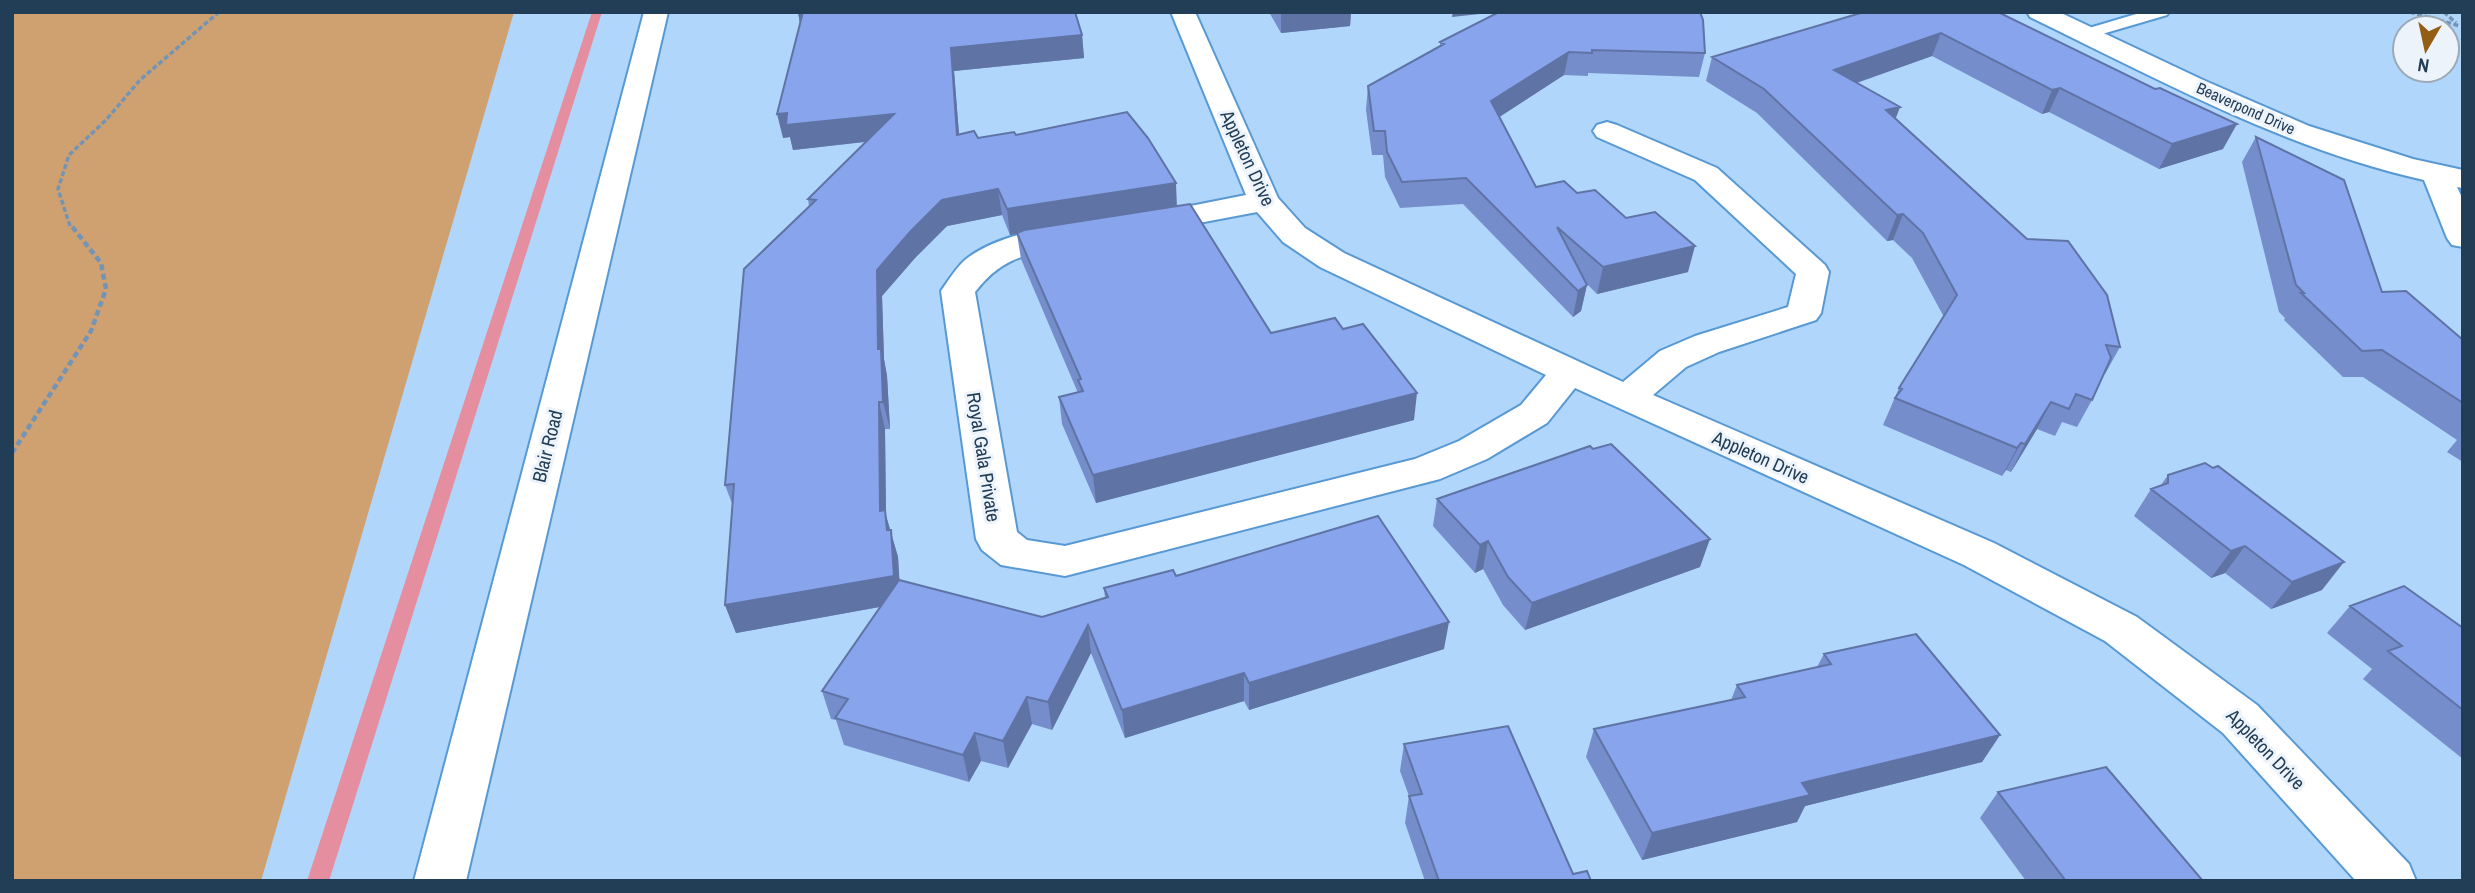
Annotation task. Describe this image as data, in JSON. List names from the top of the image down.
{
  "streets": {
    "street": [
      "Beaverpond Drive",
      "Appleton Drive",
      "Blair Road",
      "Royal Gala Private"
    ]
  },
  "crossings": [
    ["Appleton Drive", "Royal Gala Private"]
  ],
  "north": "bottom"
}
